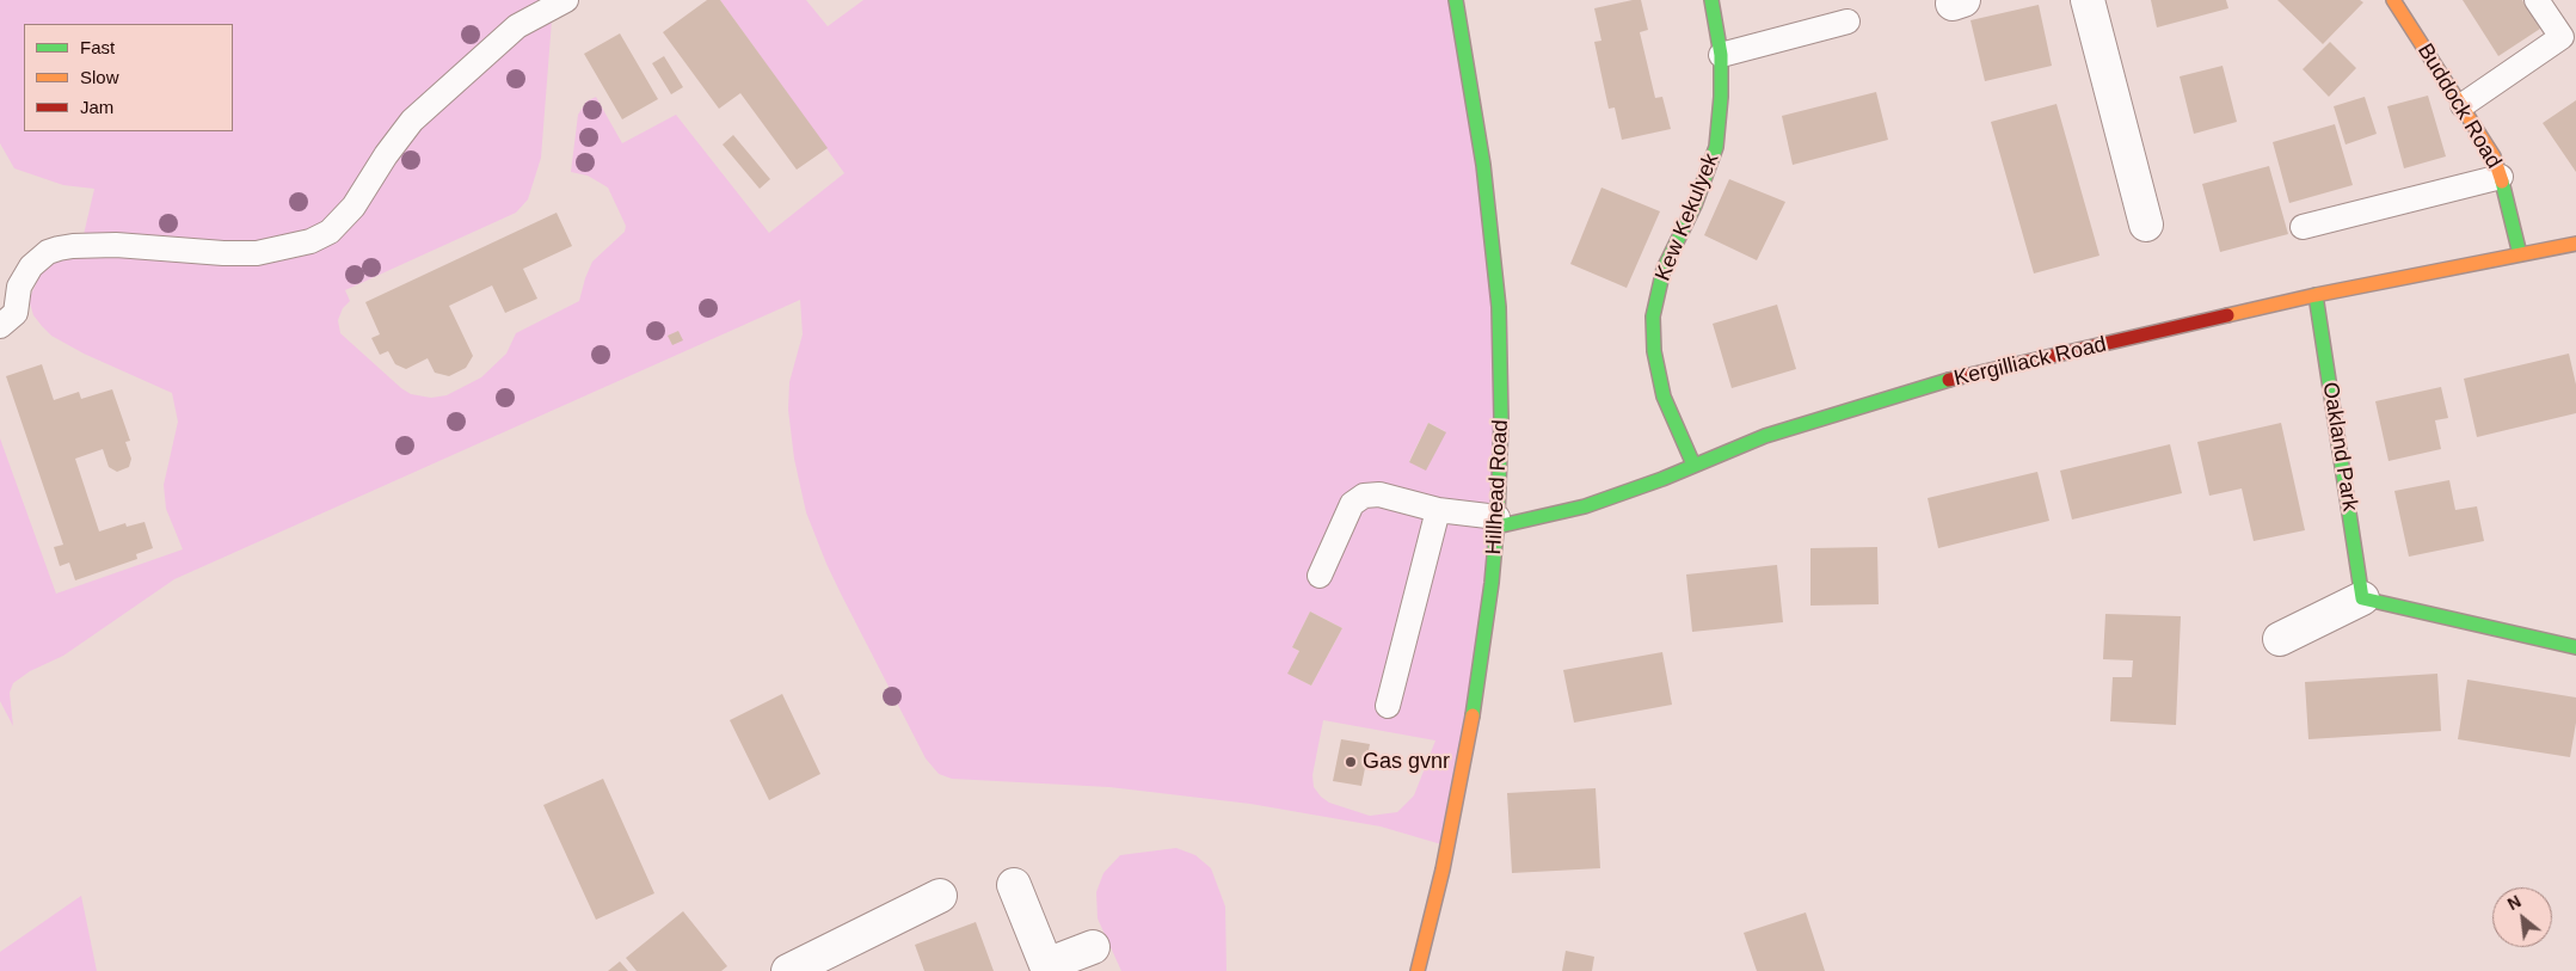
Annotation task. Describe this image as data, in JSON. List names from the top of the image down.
{
  "streets": {
    "street": [
      "Buddock Road",
      "Kew Kekulyek",
      "Kergilliack Road",
      "Oakland Park",
      "Hillhead Road"
    ]
  },
  "crossings": [
    ["Buddock Road", "Kergilliack Road"],
    ["Kew Kekulyek", "Kergilliack Road"],
    ["Kergilliack Road", "Oakland Park"],
    ["Kergilliack Road", "Hillhead Road"]
  ],
  "places": ["Gas gvnr"],
  "legend": ["Fast", "Slow", "Jam"],
  "north": "top left"
}
